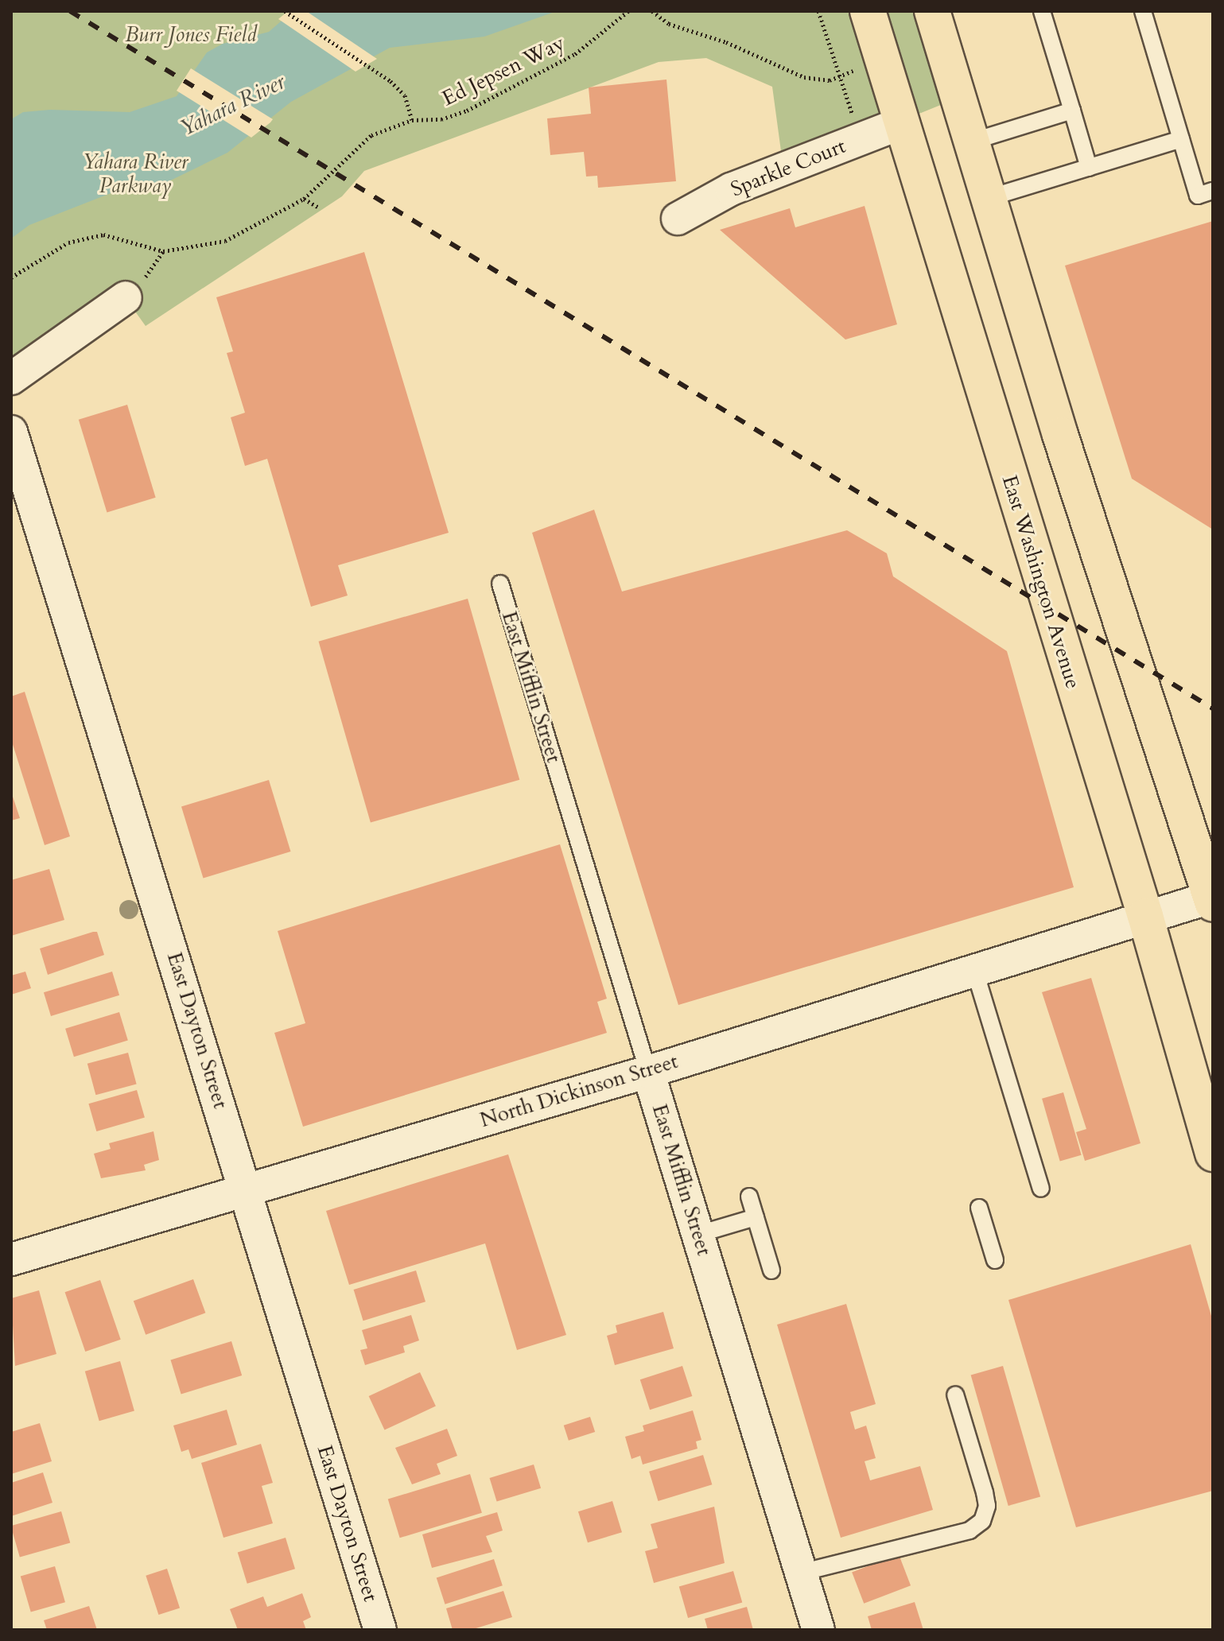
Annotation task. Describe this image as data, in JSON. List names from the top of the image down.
{
  "streets": {
    "main road": ["East Washington Avenue"],
    "street": [
      "Sparkle Court",
      "East Mifflin Street",
      "East Dayton Street",
      "North Dickinson Street"
    ],
    "path": ["Ed Jepsen Way"]
  },
  "crossings": [
    ["Sparkle Court", "East Washington Avenue"],
    ["East Washington Avenue", "North Dickinson Street"],
    ["East Mifflin Street", "North Dickinson Street"],
    ["East Dayton Street", "North Dickinson Street"]
  ],
  "water": ["Yahara River"],
  "parks": ["Burr Jones Field", "Yahara River Parkway"]
}
